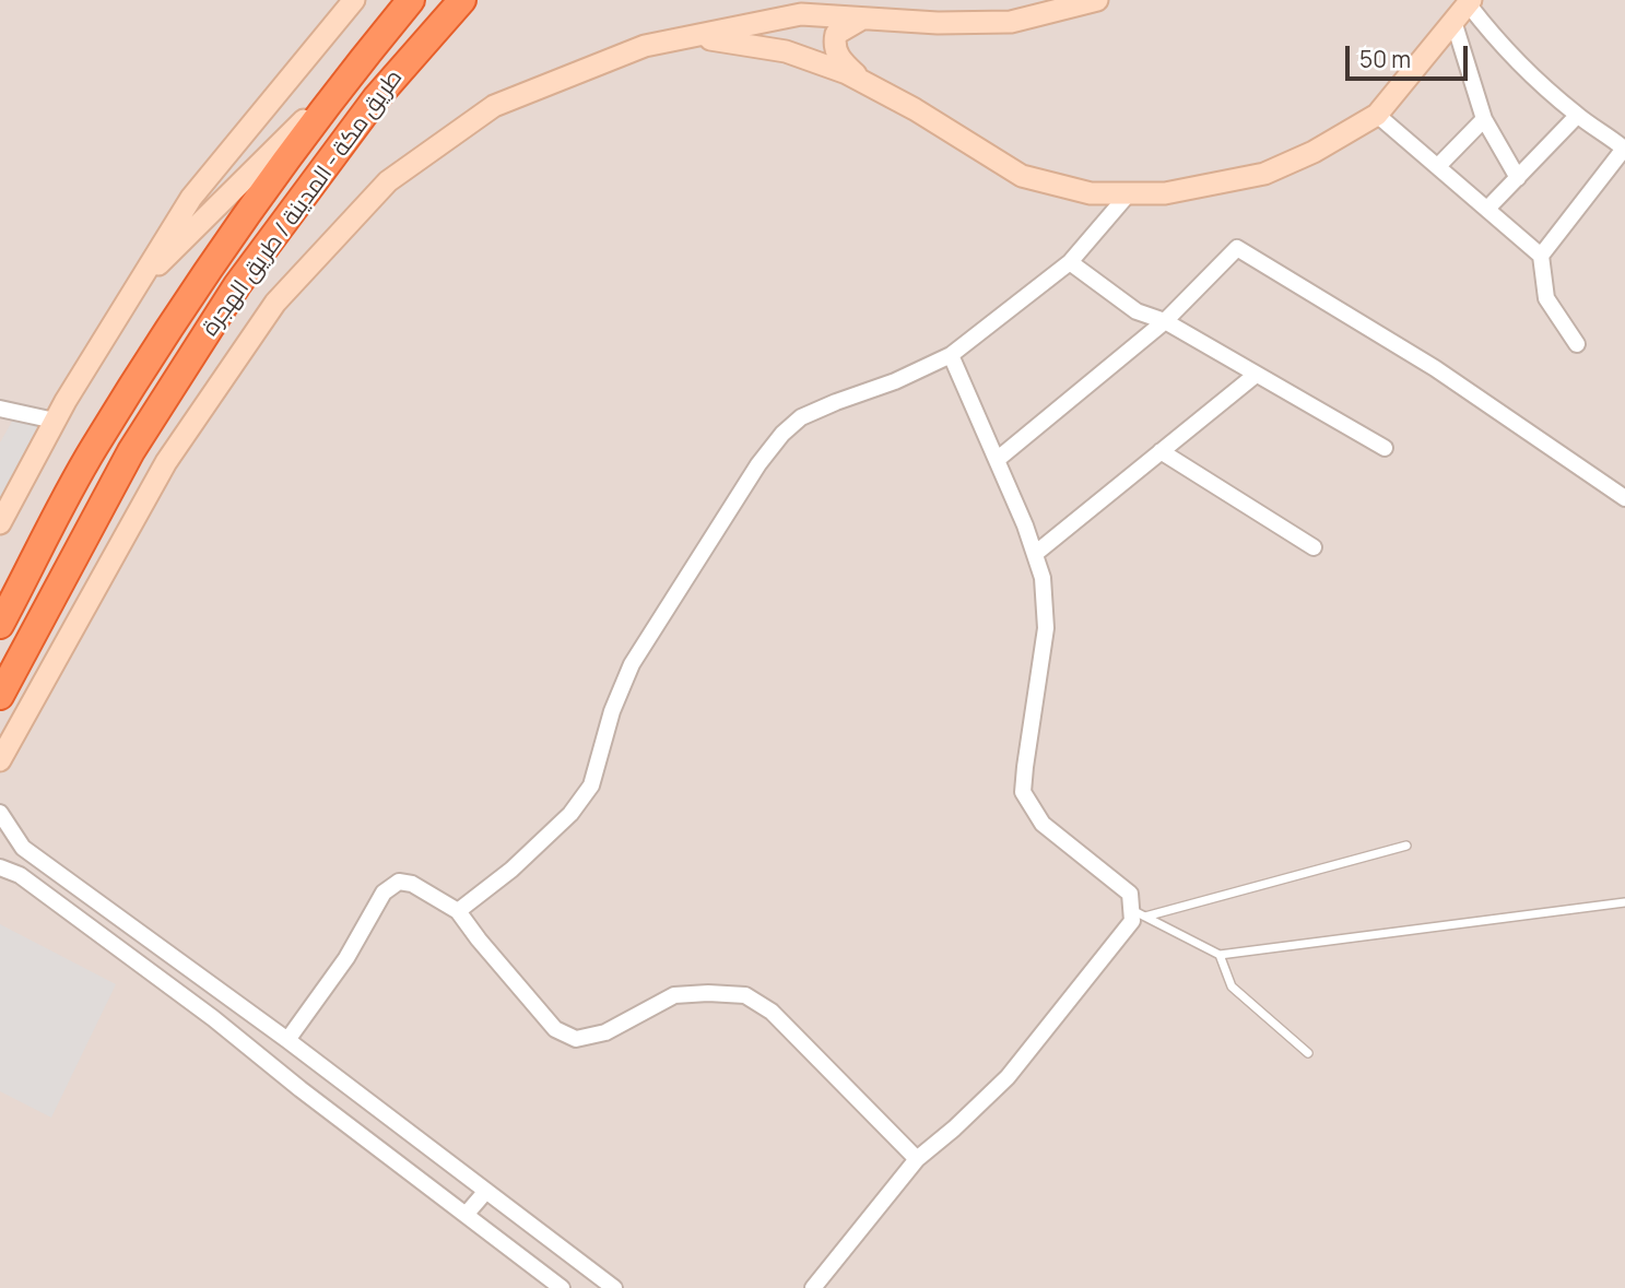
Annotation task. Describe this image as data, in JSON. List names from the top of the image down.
{
  "streets": {
    "highway": ["طريق مكة - المدينة / طريق الهجرة"]
  },
  "scale_bar": "50 m"
}
